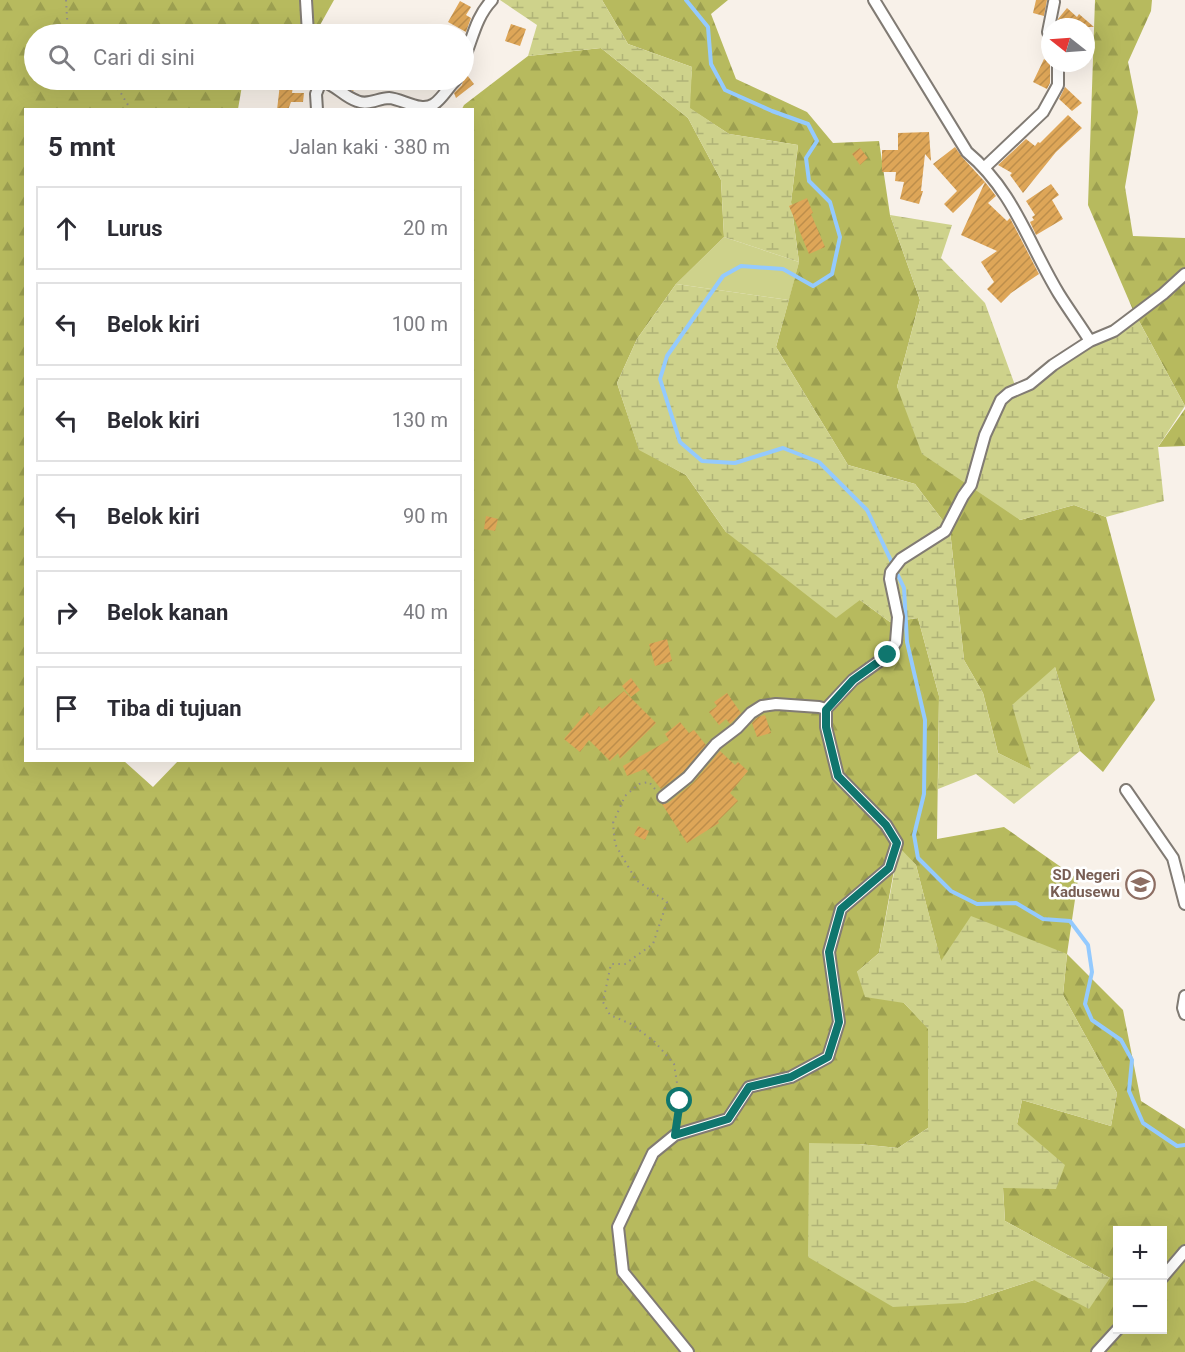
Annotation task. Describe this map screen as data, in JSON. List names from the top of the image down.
{
  "places": {
    "school or university": ["SD Negeri Kadusewu"]
  },
  "north": "left",
  "page": {
    "search": "Cari di sini",
    "heading": ["5 mnt", "Jalan kaki · 380 m"],
    "list": [
      ["Lurus", "20 m"],
      ["Belok kiri", "100 m"],
      ["Belok kiri", "130 m"],
      ["Belok kiri", "90 m"],
      ["Belok kanan", "40 m"],
      "Tiba di tujuan"
    ],
    "map_buttons": ["+", "−"]
  }
}
